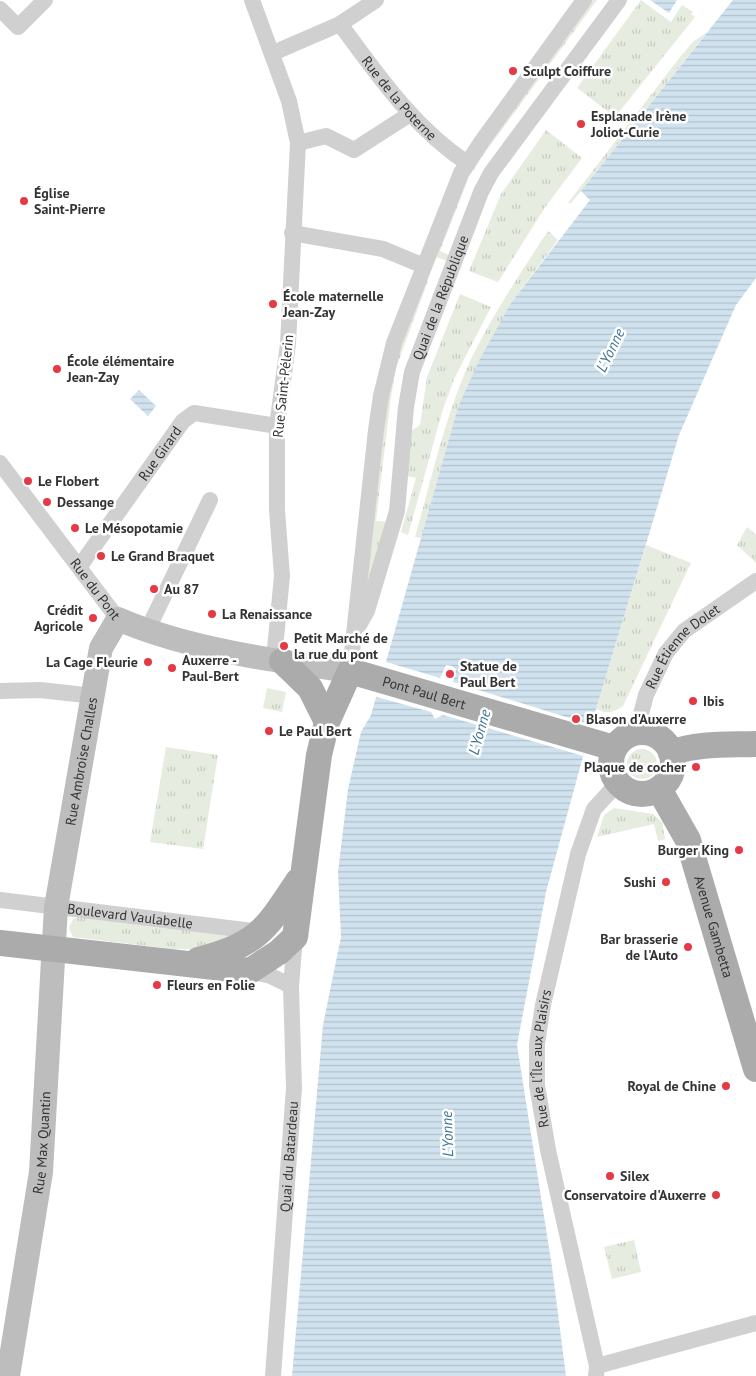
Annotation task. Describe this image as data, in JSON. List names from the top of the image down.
{
  "streets": {
    "main road": ["Pont Paul Bert", "Avenue Gambetta"],
    "street": [
      "Rue de la Poterne",
      "Quai de la République",
      "Rue Saint-Pélerin",
      "Rue Girard",
      "Rue du Pont",
      "Rue Étienne Dolet",
      "Rue Ambroise Challes",
      "Boulevard Vaulabelle",
      "Rue de l'Île aux Plaisirs",
      "Rue Max Quantin",
      "Quai du Batardeau"
    ]
  },
  "crossings": [
    ["Rue de la Poterne", "Quai de la République"],
    ["Quai de la République", "Rue du Pont"],
    ["Quai de la République", "Pont Paul Bert"],
    ["Rue Saint-Pélerin", "Rue Girard"],
    ["Rue Saint-Pélerin", "Rue du Pont"],
    ["Rue Girard", "Rue du Pont"],
    ["Rue du Pont", "Pont Paul Bert"],
    ["Rue du Pont", "Rue Ambroise Challes"],
    ["Rue Étienne Dolet", "Pont Paul Bert"],
    ["Rue Étienne Dolet", "Avenue Gambetta"],
    ["Rue Étienne Dolet", "Rue de l'Île aux Plaisirs"],
    ["Pont Paul Bert", "Avenue Gambetta"],
    ["Pont Paul Bert", "Rue de l'Île aux Plaisirs"],
    ["Rue Ambroise Challes", "Boulevard Vaulabelle"],
    ["Rue Ambroise Challes", "Rue Max Quantin"],
    ["Boulevard Vaulabelle", "Rue Max Quantin"],
    ["Avenue Gambetta", "Rue de l'Île aux Plaisirs"]
  ],
  "water": ["L'Yonne"],
  "places": [
    "Sculpt Coiffure",
    "Esplanade Irène Joliot-Curie",
    "Église Saint-Pierre",
    "École maternelle Jean-Zay",
    "École élémentaire Jean-Zay",
    "Le Flobert",
    "Dessange",
    "Le Mésopotamie",
    "Le Grand Braquet",
    "Au 87",
    "La Renaissance",
    "Crédit Agricole",
    "Petit Marché de la rue du pont",
    "La Cage Fleurie",
    "Auxerre - Paul-Bert",
    "Statue de Paul Bert",
    "Ibis",
    "Blason d'Auxerre",
    "Le Paul Bert",
    "Plaque de cocher",
    "Burger King",
    "Sushi",
    "Bar brasserie de l'Auto",
    "Fleurs en Folie",
    "Royal de Chine",
    "Silex",
    "Conservatoire d'Auxerre"
  ]
}
